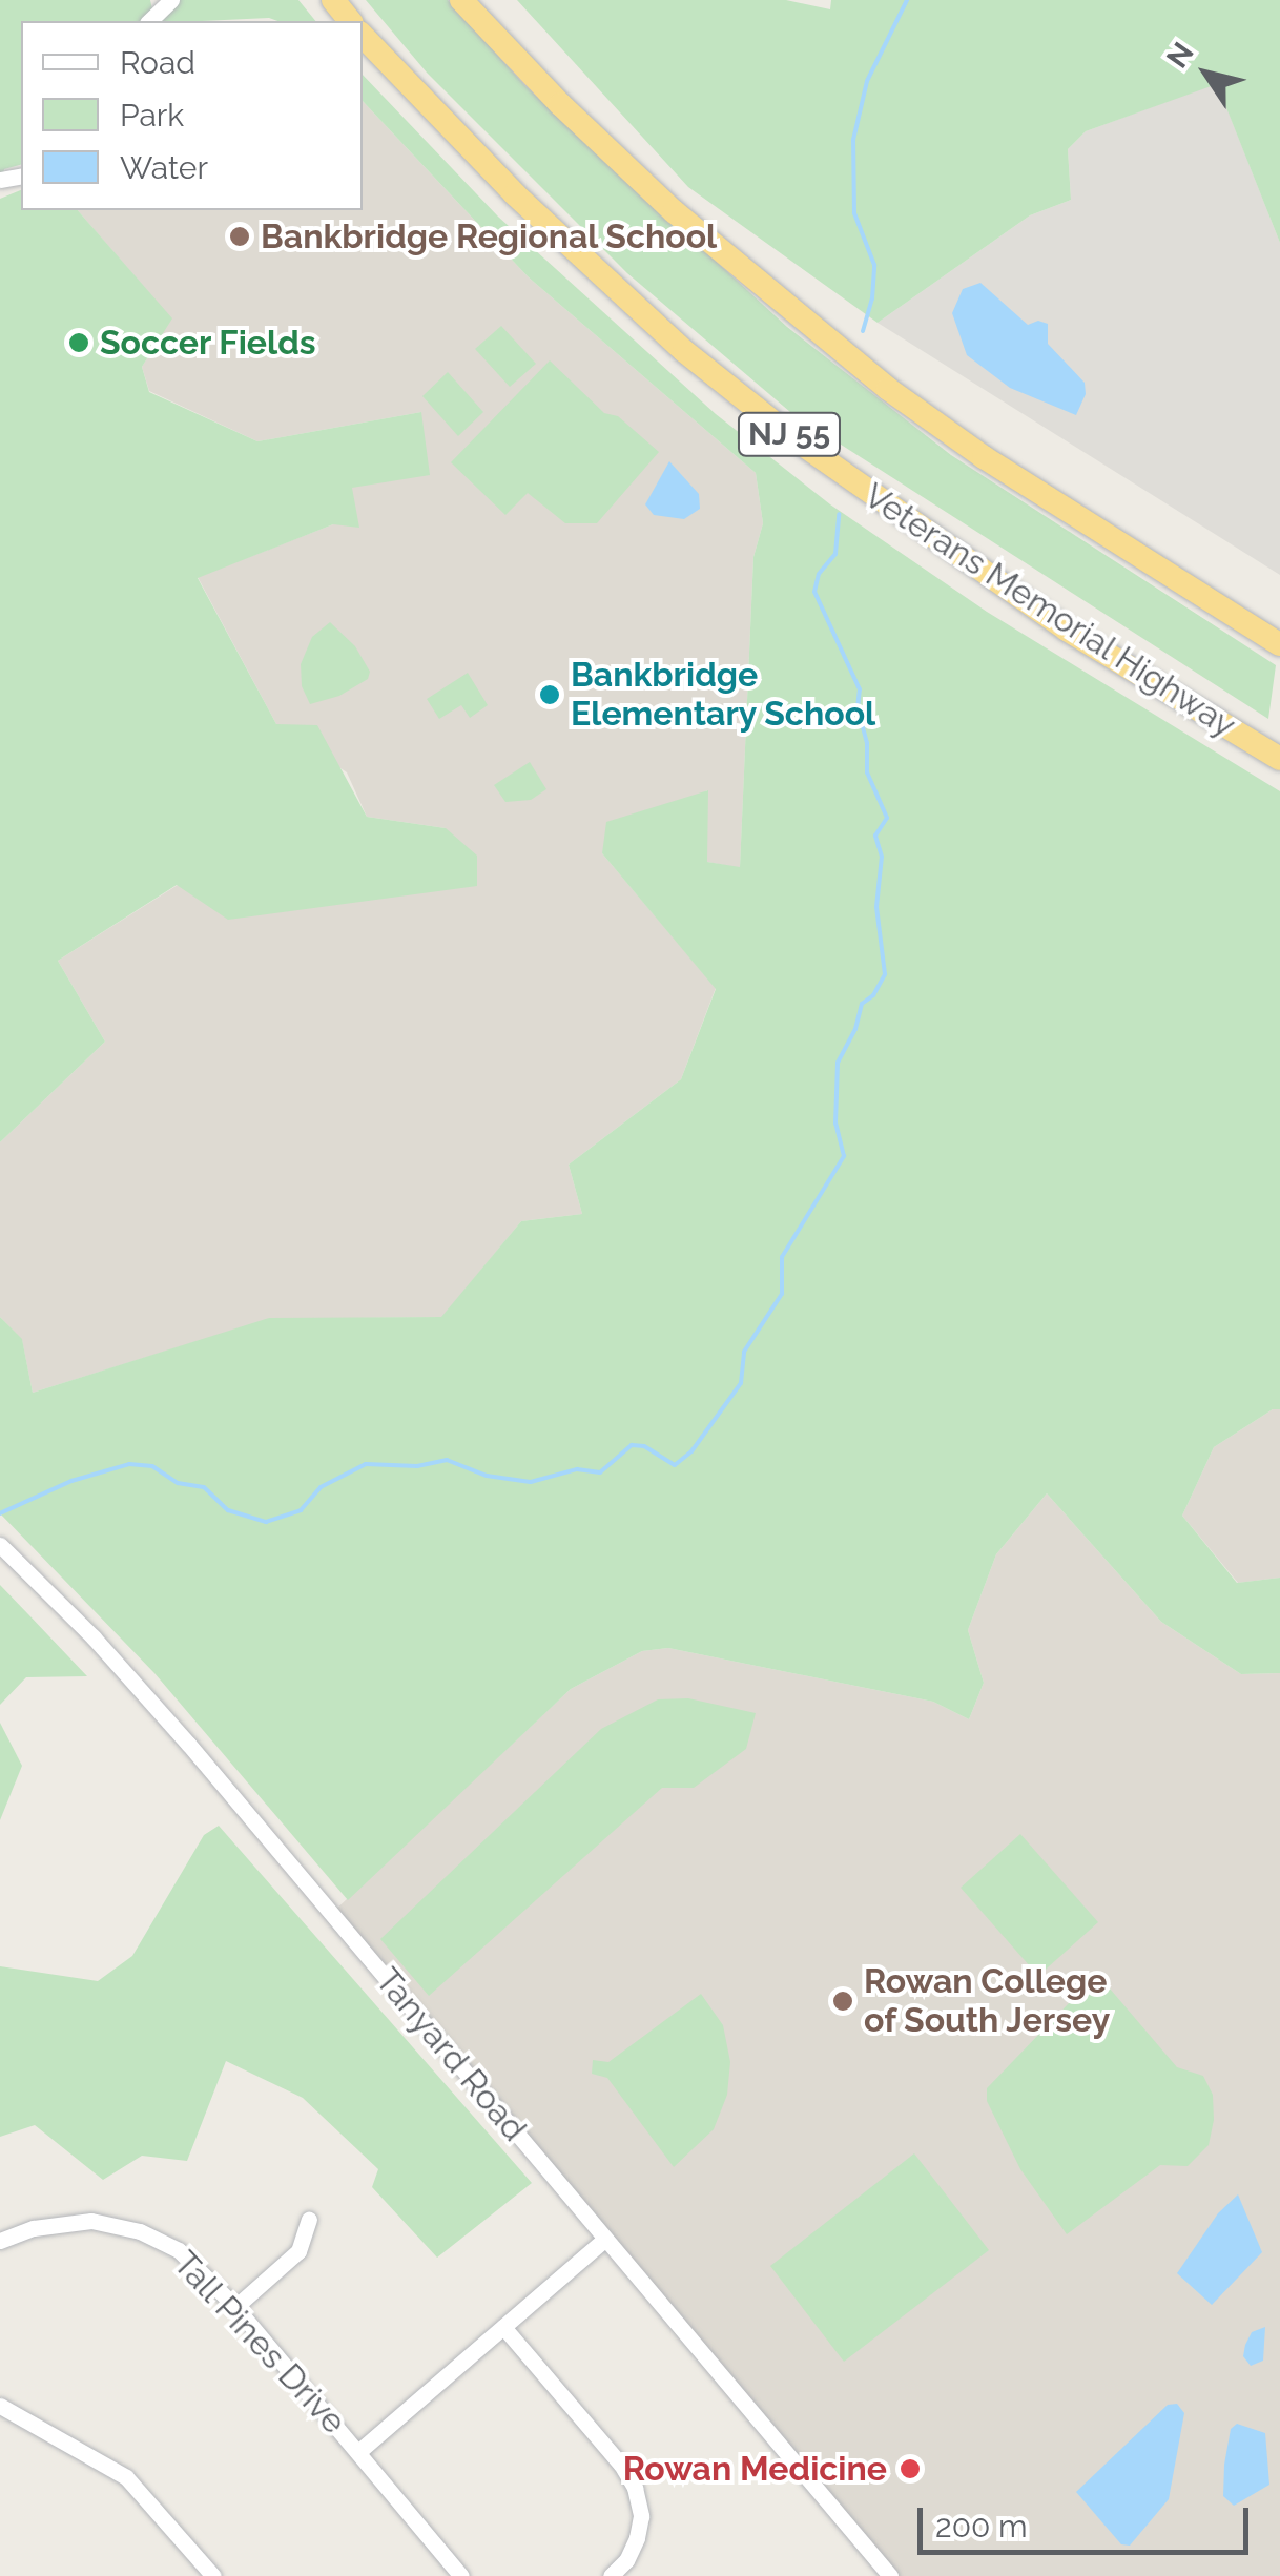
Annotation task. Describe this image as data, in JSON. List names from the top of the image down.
{
  "streets": {
    "highway": ["NJ 55", "Veterans Memorial Highway"],
    "street": ["Tanyard Road", "Tall Pines Drive"]
  },
  "places": [
    "Bankbridge Regional School",
    "Soccer Fields",
    "Bankbridge Elementary School",
    "Rowan College of South Jersey",
    "Rowan Medicine"
  ],
  "legend": ["Road", "Park", "Water"],
  "scale_bar": "200 m",
  "north": "top left"
}
